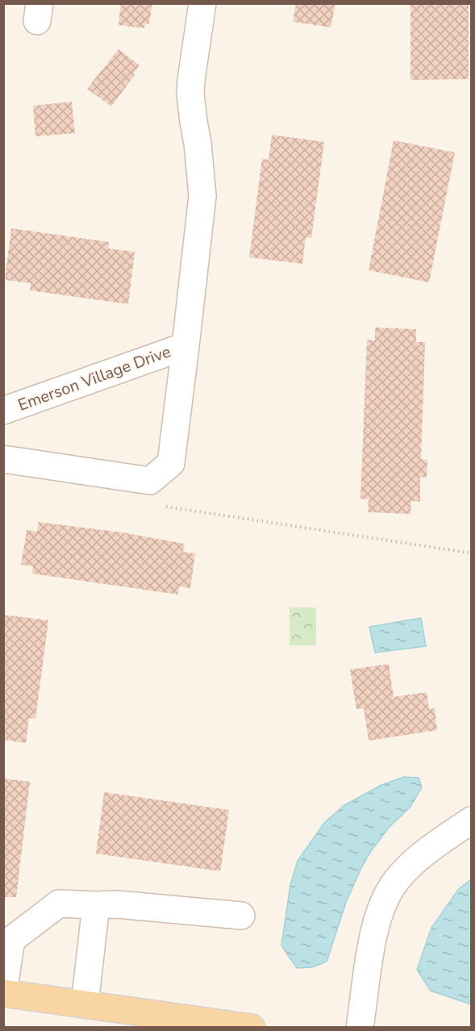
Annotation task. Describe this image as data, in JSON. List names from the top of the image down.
{
  "streets": {
    "street": ["Emerson Village Drive"]
  }
}
